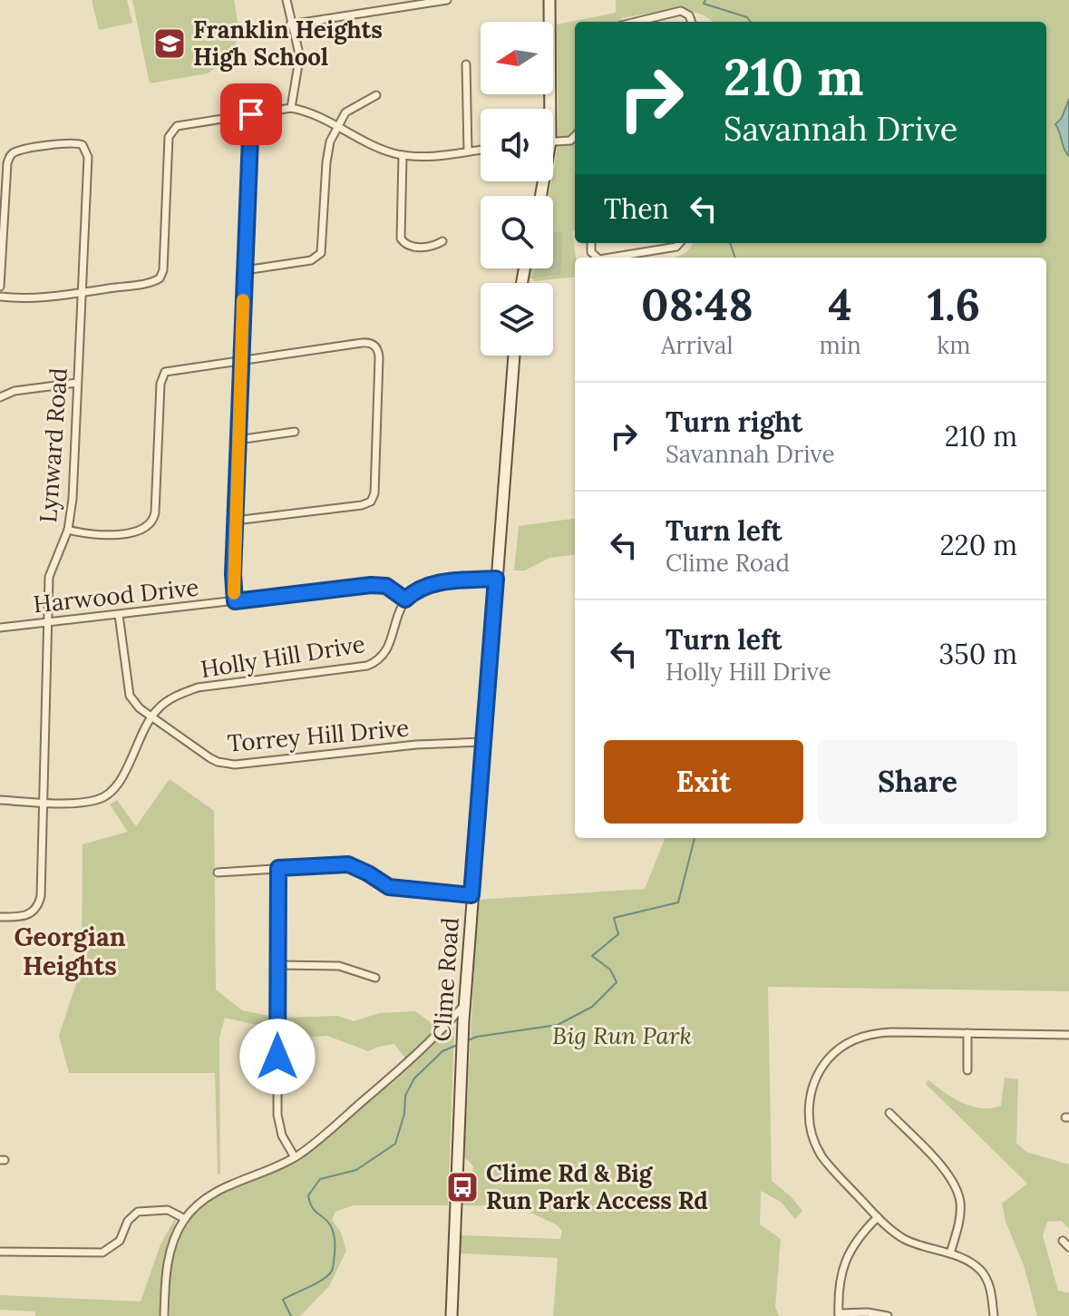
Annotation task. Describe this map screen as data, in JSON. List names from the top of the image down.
{
  "streets": {
    "main road": ["Clime Road"],
    "street": [
      "Lynward Road",
      "Harwood Drive",
      "Holly Hill Drive",
      "Torrey Hill Drive"
    ]
  },
  "crossings": [
    ["Lynward Road", "Harwood Drive"],
    ["Lynward Road", "Holly Hill Drive"],
    ["Harwood Drive", "Holly Hill Drive"],
    ["Harwood Drive", "Torrey Hill Drive"],
    ["Holly Hill Drive", "Torrey Hill Drive"],
    ["Torrey Hill Drive", "Clime Road"]
  ],
  "districts": ["Georgian Heights"],
  "parks": ["Big Run Park"],
  "places": {
    "school or university": ["Franklin Heights High School"],
    "bus stop": ["Clime Rd & Big Run Park Access Rd"]
  },
  "north": "left",
  "page": {
    "turn": ["210 m", "Savannah Drive"],
    "then": "Then",
    "eta": [
      "08:48",
      "Arrival",
      "4",
      "min",
      "1.6",
      "km"
    ],
    "list": [
      {
        "name": "Turn right",
        "note": "Savannah Drive",
        "value": "210 m"
      },
      {
        "name": "Turn left",
        "note": "Clime Road",
        "value": "220 m"
      },
      {
        "name": "Turn left",
        "note": "Holly Hill Drive",
        "value": "350 m"
      }
    ],
    "buttons": ["Exit", "Share"]
  }
}
